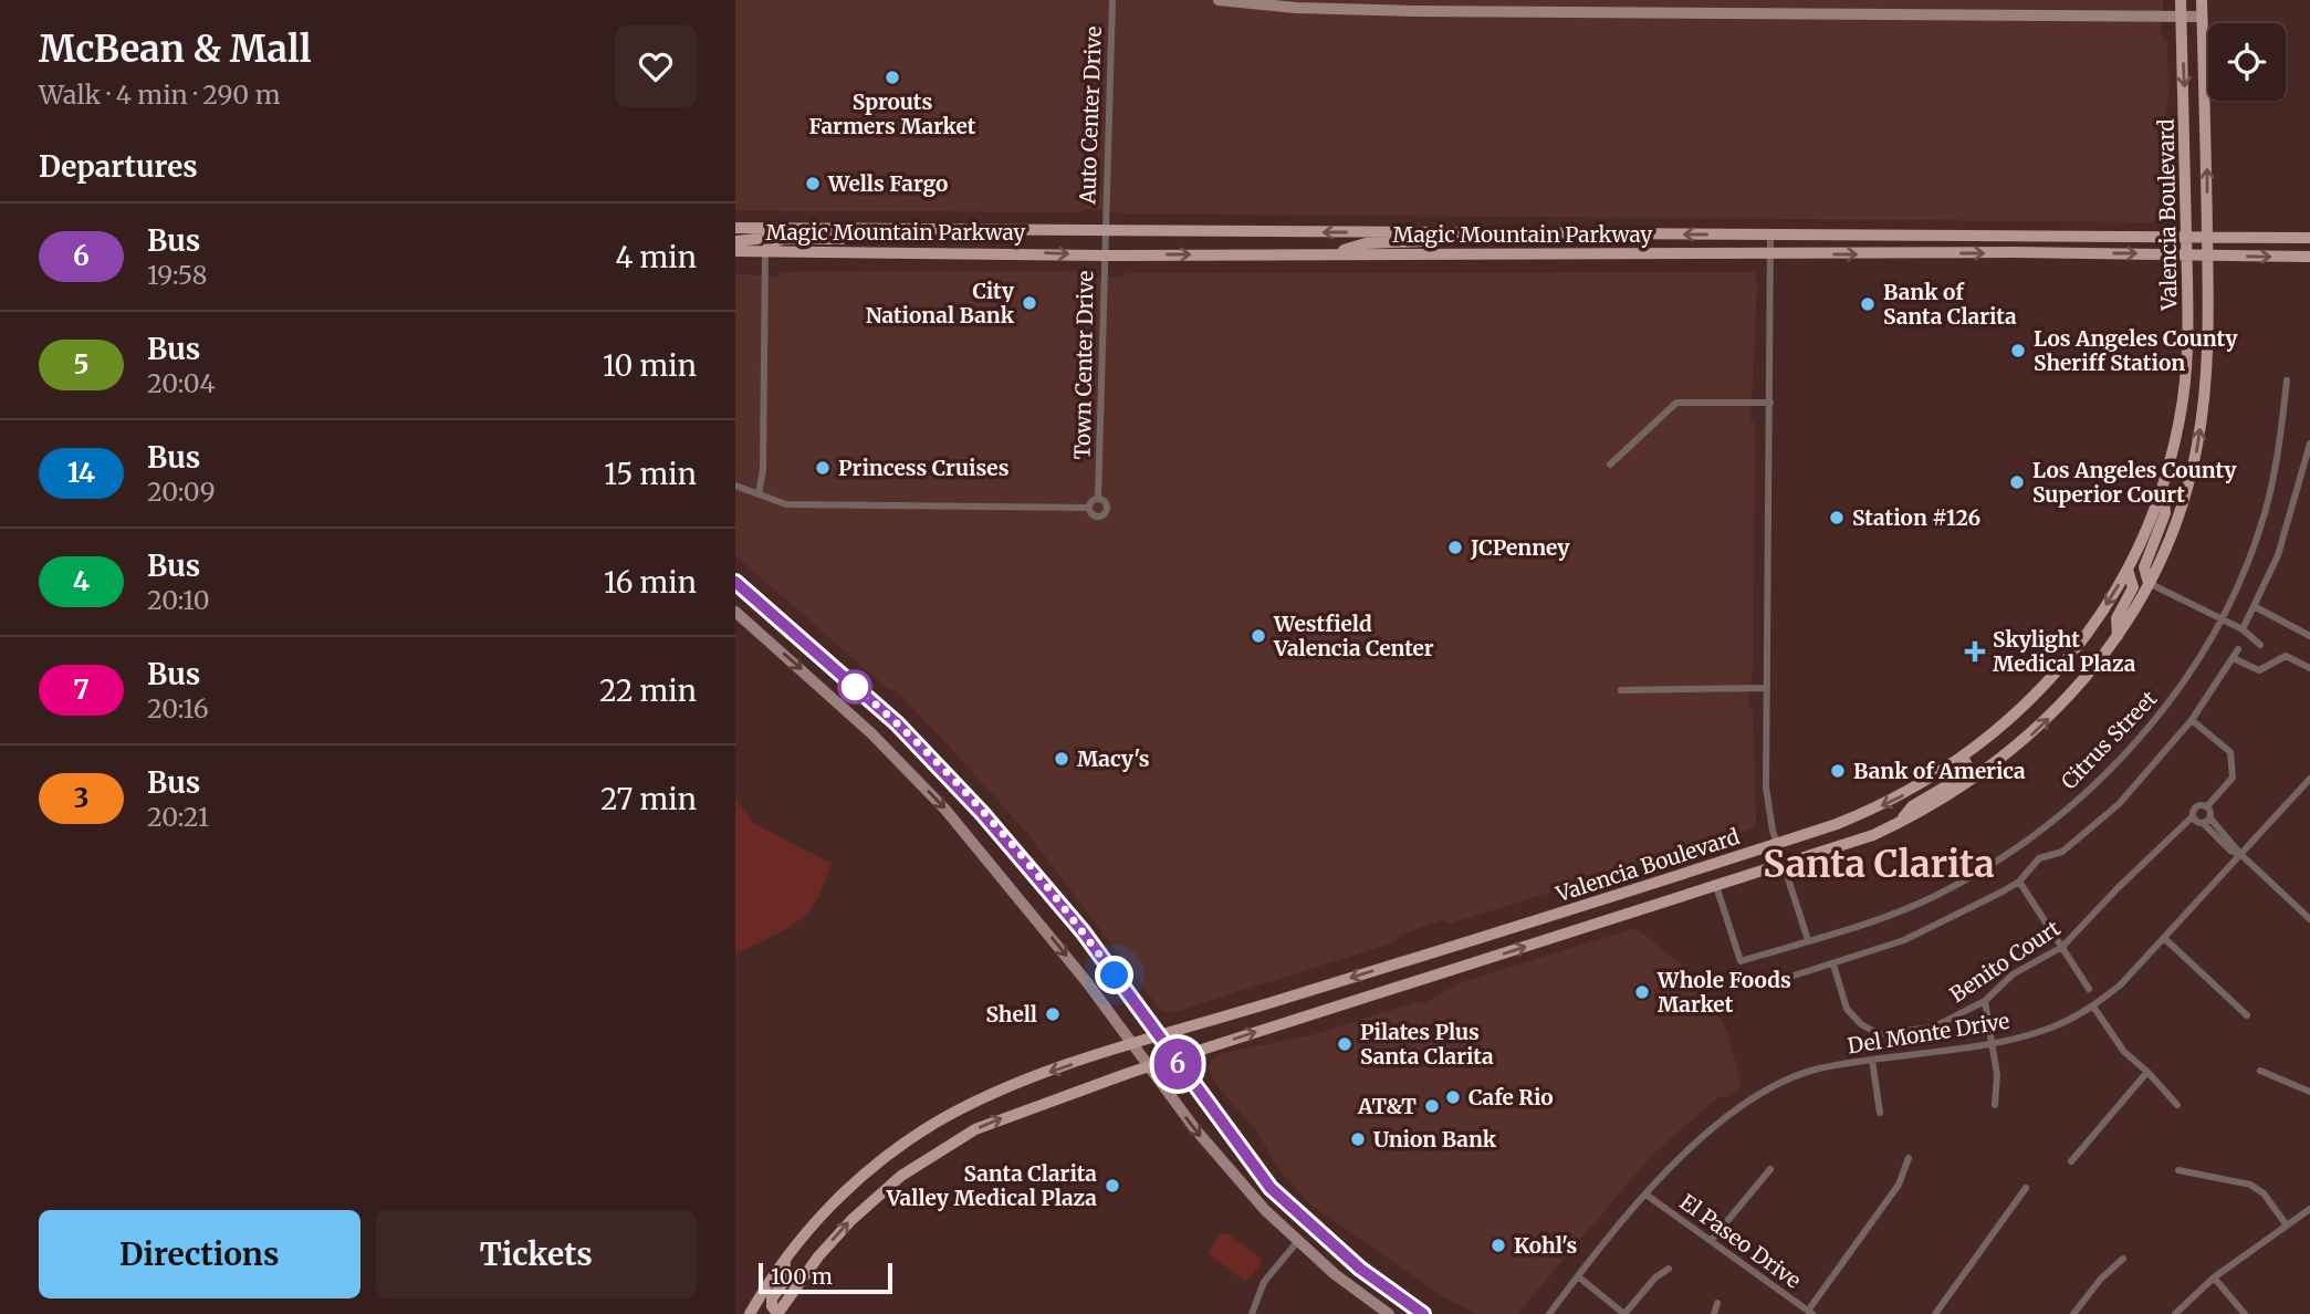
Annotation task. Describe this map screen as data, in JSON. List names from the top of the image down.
{
  "streets": {
    "main road": ["Valencia Boulevard", "Magic Mountain Parkway"],
    "street": [
      "Auto Center Drive",
      "Town Center Drive",
      "Citrus Street",
      "Benito Court",
      "Del Monte Drive",
      "El Paseo Drive"
    ]
  },
  "crossings": [
    ["Auto Center Drive", "Magic Mountain Parkway"],
    ["Auto Center Drive", "Town Center Drive"],
    ["Valencia Boulevard", "Magic Mountain Parkway"],
    ["Valencia Boulevard", "Citrus Street"],
    ["Magic Mountain Parkway", "Town Center Drive"],
    ["Del Monte Drive", "El Paseo Drive"]
  ],
  "districts": ["Santa Clarita"],
  "places": {
    "other": [
      "Sprouts Farmers Market",
      "Wells Fargo",
      "City National Bank",
      "Bank of Santa Clarita",
      "Los Angeles County Sheriff Station",
      "Princess Cruises",
      "Los Angeles County Superior Court",
      "Station #126",
      "JCPenney",
      "Westfield Valencia Center",
      "Macy's",
      "Bank of America",
      "Whole Foods Market",
      "Shell",
      "Pilates Plus Santa Clarita",
      "Cafe Rio",
      "AT&T",
      "Union Bank",
      "Santa Clarita Valley Medical Plaza",
      "Kohl's"
    ],
    "health": ["Skylight Medical Plaza"]
  },
  "lines": ["bus line 6"],
  "scale_bar": "100 m",
  "page": {
    "heading": [
      ["McBean & Mall", "Walk · 4 min · 290 m"],
      "Departures"
    ],
    "on_map": "6",
    "list": [
      {
        "mark": "6",
        "name": "Bus",
        "note": "19:58",
        "value": "4 min"
      },
      {
        "mark": "5",
        "name": "Bus",
        "note": "20:04",
        "value": "10 min"
      },
      {
        "mark": "14",
        "name": "Bus",
        "note": "20:09",
        "value": "15 min"
      },
      {
        "mark": "4",
        "name": "Bus",
        "note": "20:10",
        "value": "16 min"
      },
      {
        "mark": "7",
        "name": "Bus",
        "note": "20:16",
        "value": "22 min"
      },
      {
        "mark": "3",
        "name": "Bus",
        "note": "20:21",
        "value": "27 min"
      }
    ],
    "buttons": ["Directions", "Tickets"],
    "scale": "100 m"
  }
}
